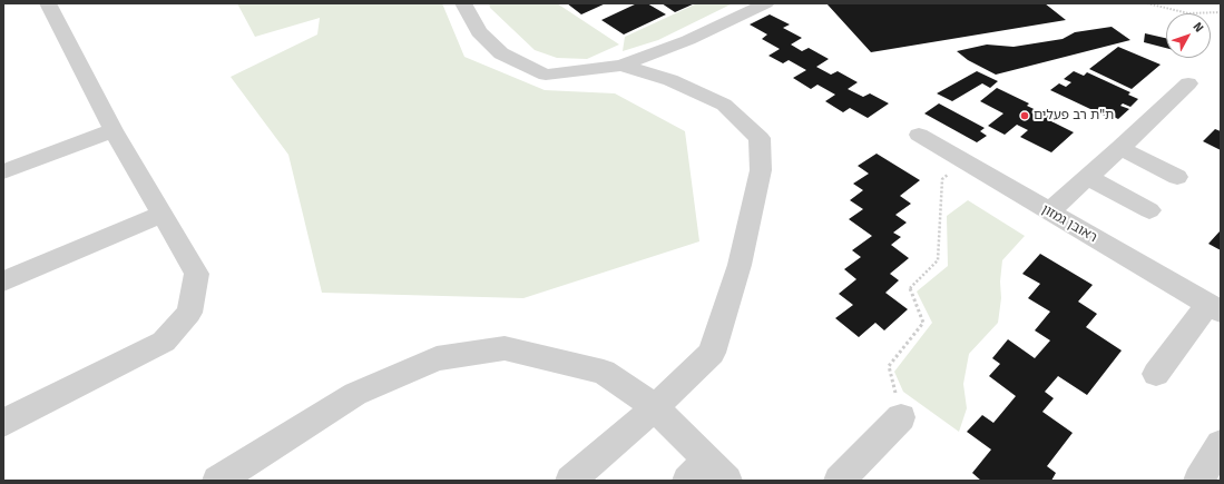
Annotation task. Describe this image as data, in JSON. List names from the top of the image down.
{
  "streets": {
    "street": ["ראובן גמזון"]
  },
  "places": ["ת\"ת רב פעלים"],
  "north": "top right"
}
